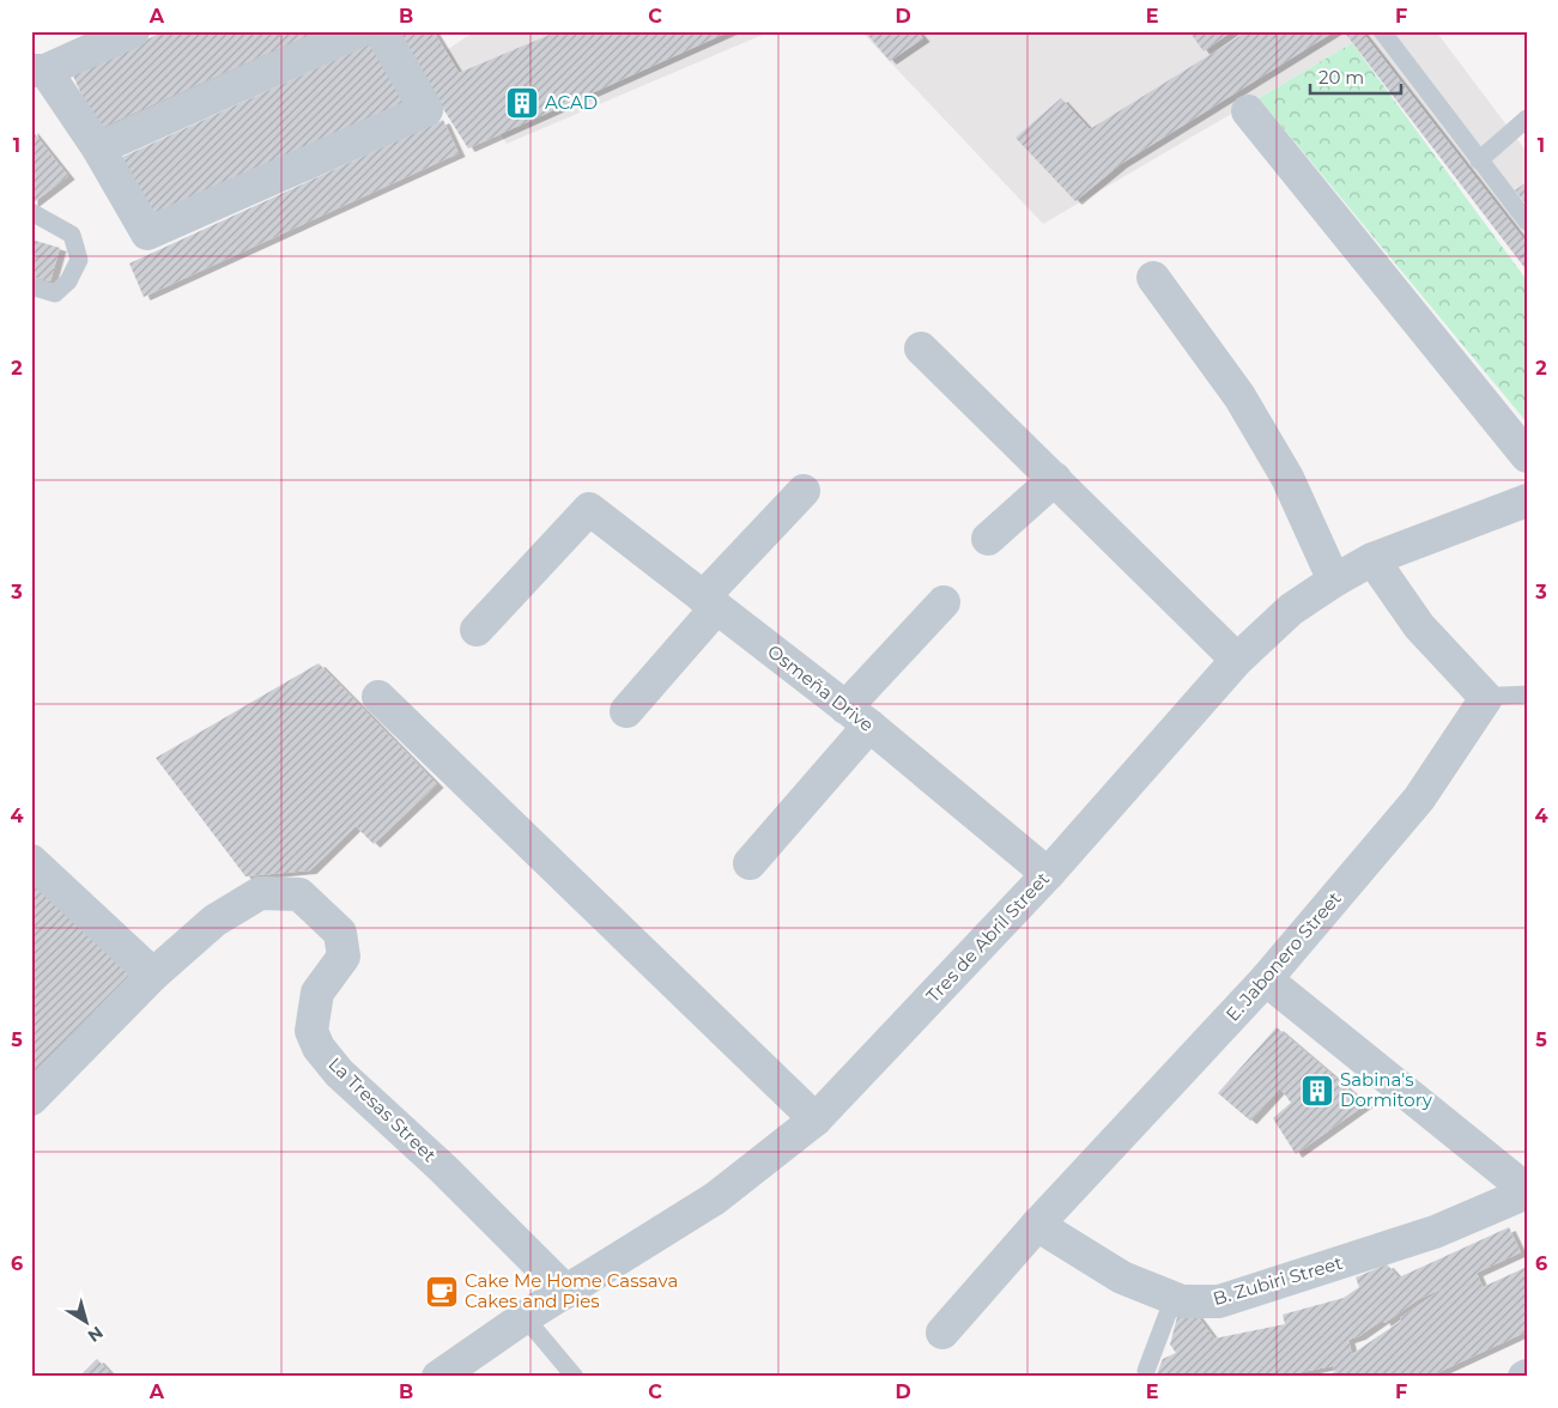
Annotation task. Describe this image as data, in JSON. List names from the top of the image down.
{
  "streets": {
    "street": [
      "Osmeña Drive",
      "Tres de Abril Street",
      "E. Jabonero Street",
      "La Tresas Street",
      "B. Zubiri Street"
    ]
  },
  "crossings": [
    ["Osmeña Drive", "Tres de Abril Street"],
    ["Tres de Abril Street", "La Tresas Street"],
    ["E. Jabonero Street", "B. Zubiri Street"]
  ],
  "places": {
    "building": ["ACAD", "Sabina's Dormitory"],
    "cafe": ["Cake Me Home Cassava Cakes and Pies"]
  },
  "scale_bar": "20 m",
  "north": "bottom right",
  "grid": {
    "columns": [
      "A",
      "B",
      "C",
      "D",
      "E",
      "F"
    ],
    "rows": [
      "1",
      "2",
      "3",
      "4",
      "5",
      "6"
    ]
  }
}
